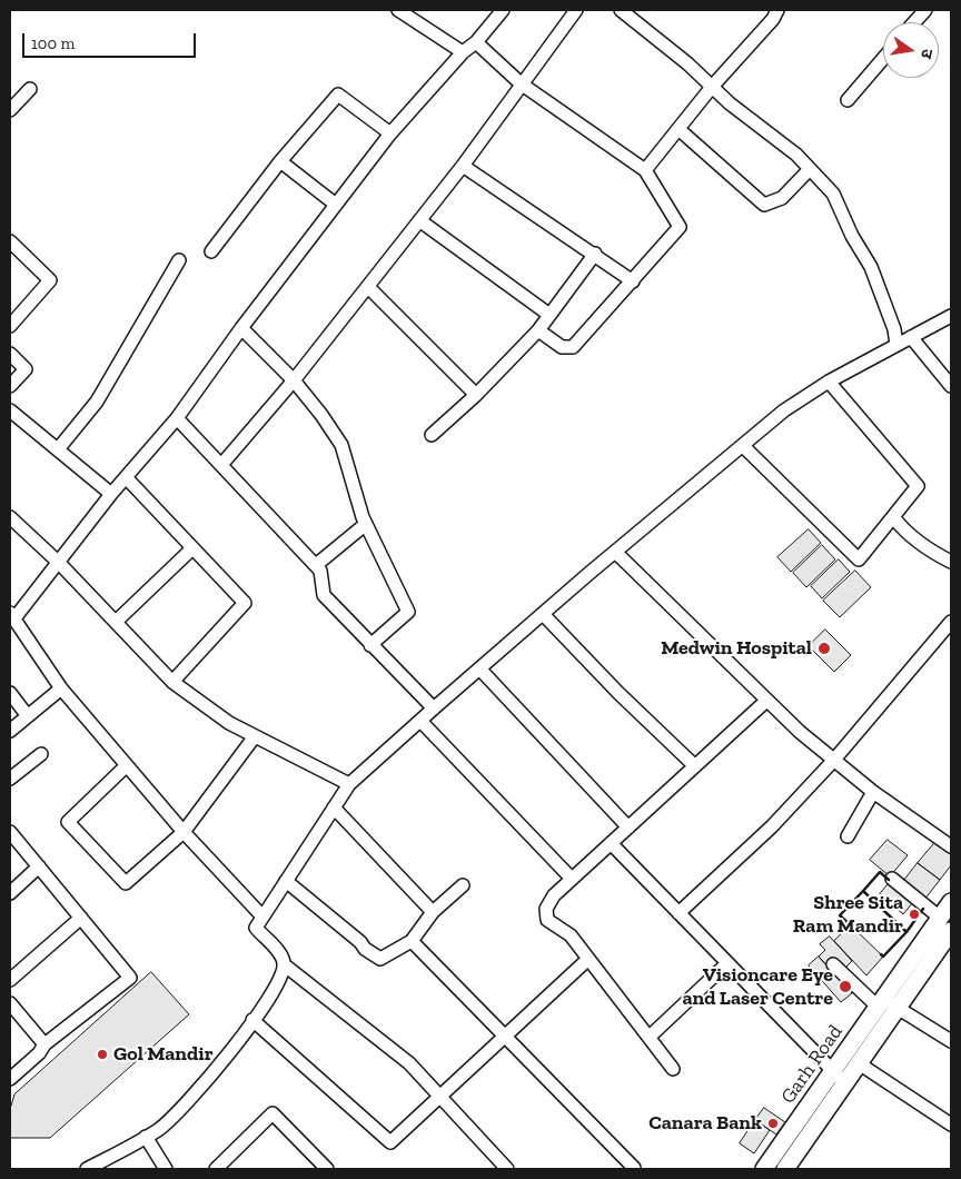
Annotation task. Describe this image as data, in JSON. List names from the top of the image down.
{
  "streets": {
    "main road": ["Garh Road"]
  },
  "places": [
    "Medwin Hospital",
    "Shree Sita Ram Mandir",
    "Visioncare Eye and Laser Centre",
    "Gol Mandir",
    "Canara Bank"
  ],
  "scale_bar": "100 m",
  "north": "right"
}
